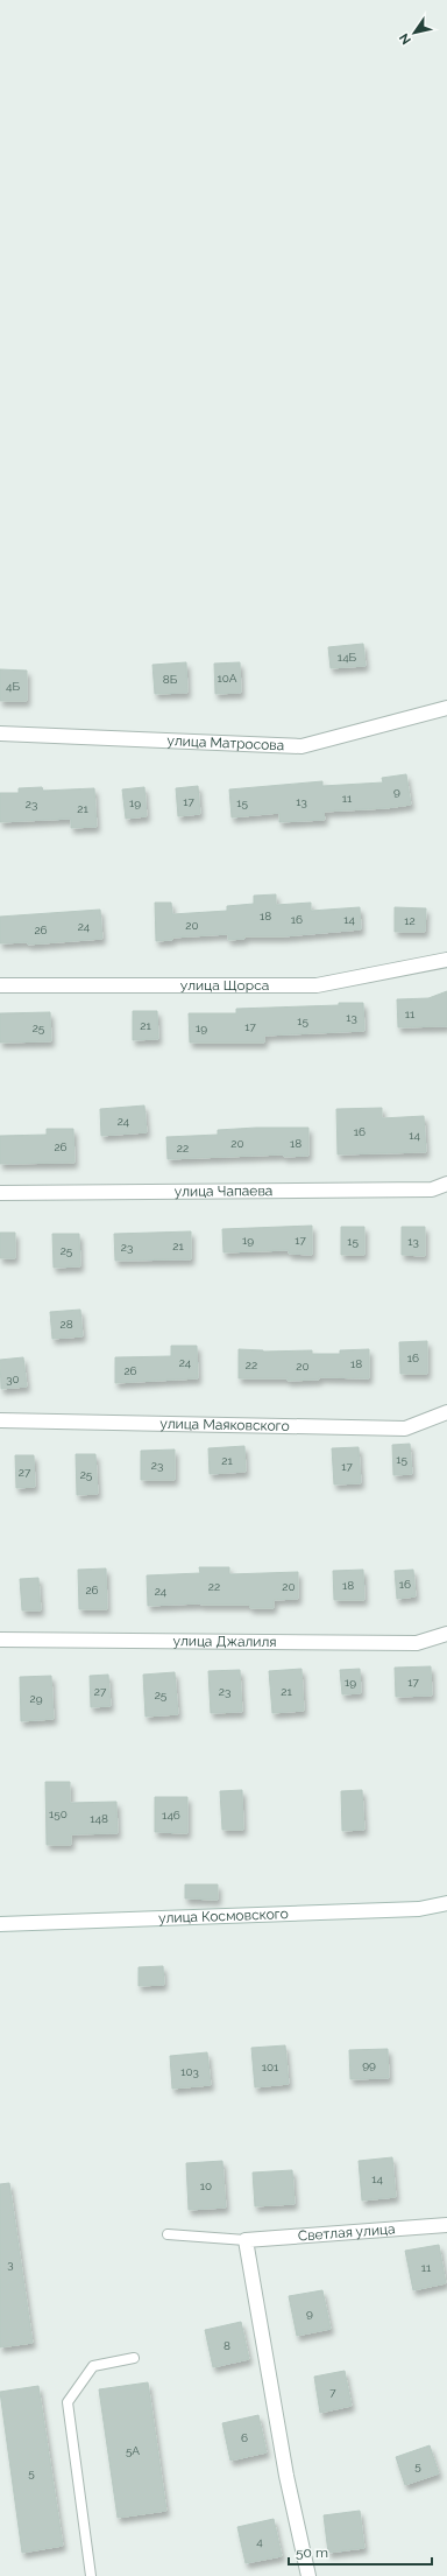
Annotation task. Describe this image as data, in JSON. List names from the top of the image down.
{
  "streets": {
    "street": [
      "улица Матросова",
      "улица Щорса",
      "улица Чапаева",
      "улица Маяковского",
      "улица Джалиля",
      "улица Космовского",
      "Светлая улица"
    ]
  },
  "house_numbers": [
    "14Б",
    "10А",
    "8Б",
    "4Б",
    "9",
    "11",
    "17",
    "13",
    "19",
    "15",
    "23",
    "21",
    "18",
    "16",
    "14",
    "12",
    "20",
    "24",
    "26",
    "11",
    "13",
    "15",
    "21",
    "17",
    "25",
    "19",
    "24",
    "16",
    "14",
    "20",
    "18",
    "26",
    "22",
    "19",
    "17",
    "15",
    "13",
    "21",
    "23",
    "25",
    "28",
    "16",
    "24",
    "18",
    "22",
    "20",
    "26",
    "30",
    "15",
    "21",
    "23",
    "17",
    "27",
    "25",
    "16",
    "18",
    "22",
    "20",
    "26",
    "24",
    "19",
    "17",
    "27",
    "23",
    "21",
    "25",
    "29",
    "150",
    "146",
    "148",
    "99",
    "101",
    "103",
    "14",
    "10",
    "3",
    "11",
    "9",
    "8",
    "7",
    "6",
    "5А",
    "5",
    "5",
    "4"
  ],
  "scale_bar": "50 m",
  "north": "bottom left"
}
